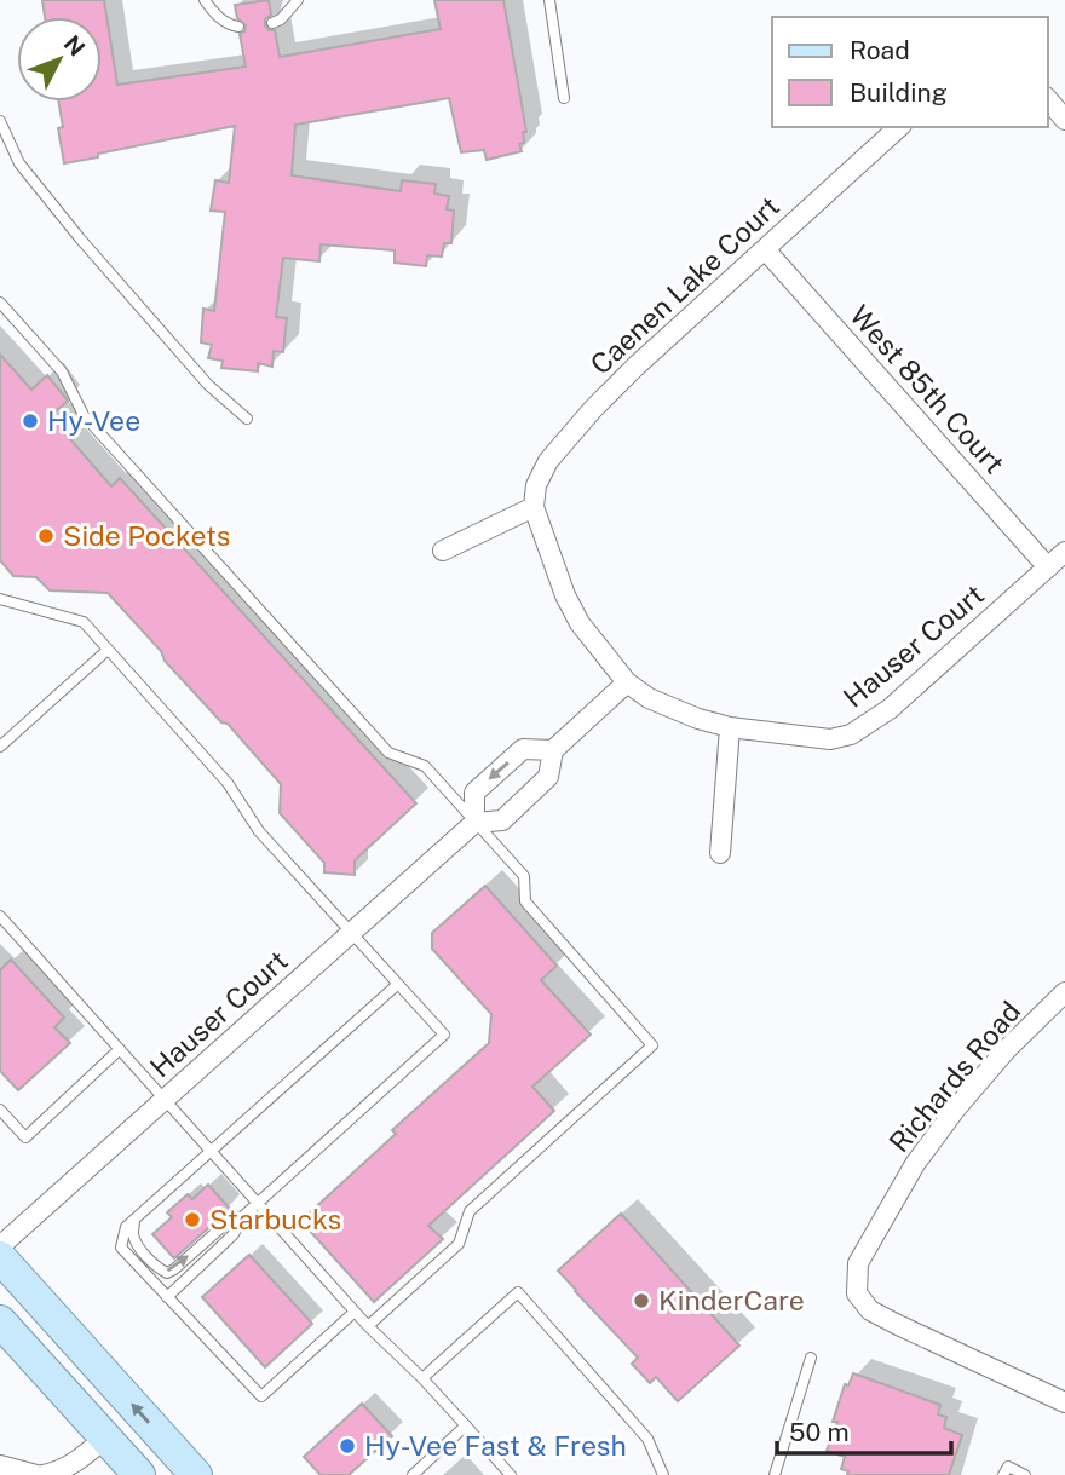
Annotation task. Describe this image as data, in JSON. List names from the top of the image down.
{
  "streets": {
    "street": [
      "Caenen Lake Court",
      "West 85th Court",
      "Hauser Court",
      "Richards Road"
    ]
  },
  "crossings": [
    ["Caenen Lake Court", "West 85th Court"],
    ["West 85th Court", "Hauser Court"]
  ],
  "places": [
    "Hy-Vee",
    "Side Pockets",
    "Starbucks",
    "KinderCare",
    "Hy-Vee Fast & Fresh"
  ],
  "legend": ["Road", "Building"],
  "scale_bar": "50 m",
  "north": "top right"
}
